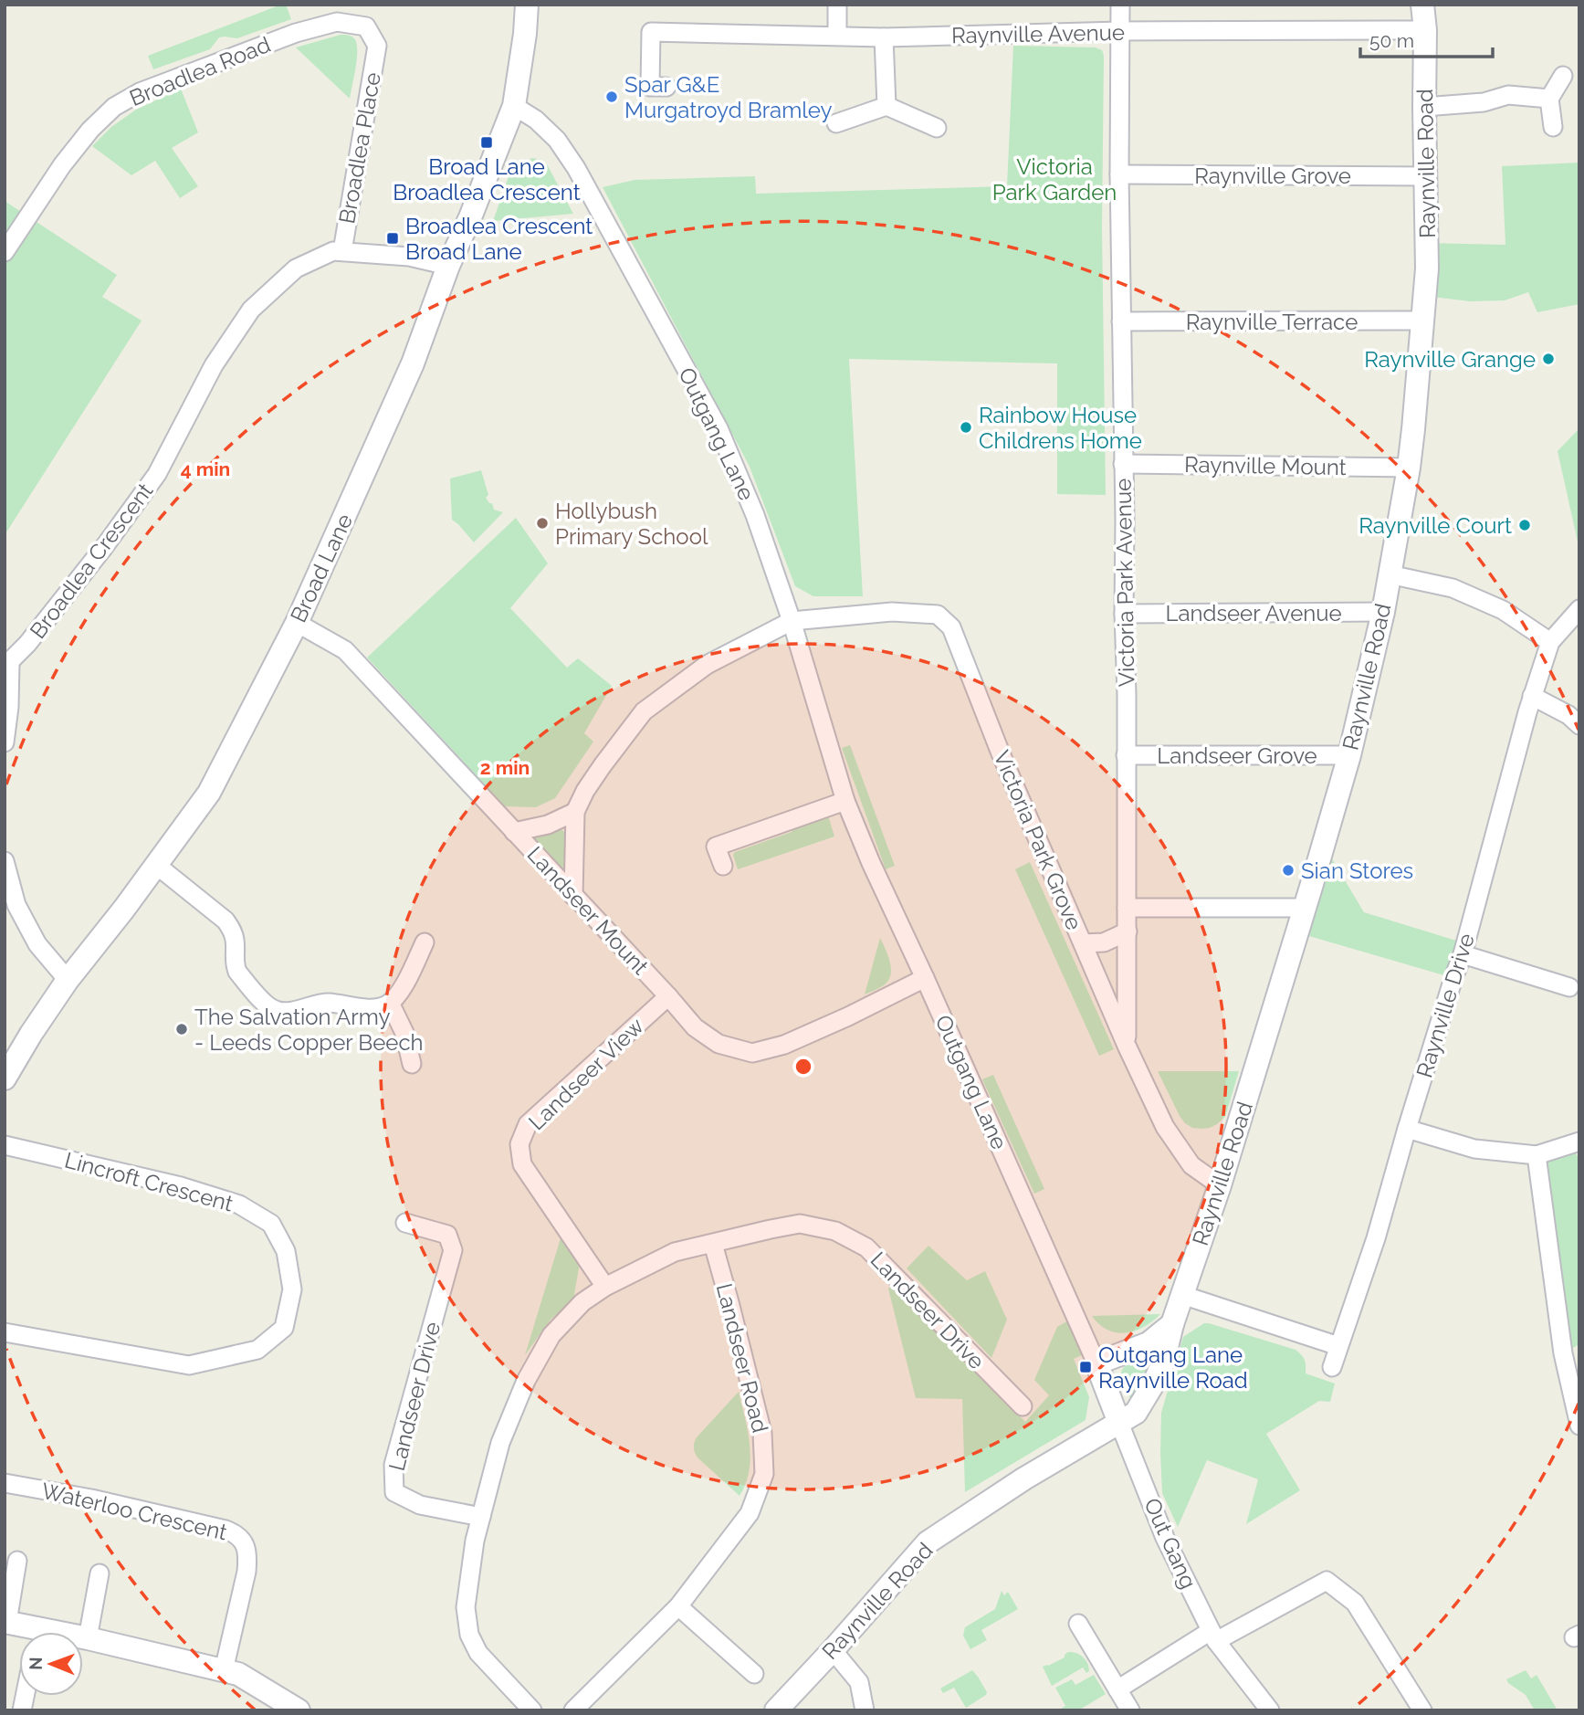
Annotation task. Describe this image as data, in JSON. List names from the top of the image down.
{
  "streets": {
    "street": [
      "Raynville Avenue",
      "Broadlea Road",
      "Broadlea Place",
      "Raynville Road",
      "Raynville Grove",
      "Raynville Terrace",
      "Outgang Lane",
      "Raynville Mount",
      "Broadlea Crescent",
      "Broad Lane",
      "Victoria Park Avenue",
      "Landseer Avenue",
      "Landseer Grove",
      "Victoria Park Grove",
      "Landseer Mount",
      "Raynville Drive",
      "Landseer View",
      "Lincroft Crescent",
      "Landseer Drive",
      "Landseer Road",
      "Waterloo Crescent",
      "Out Gang"
    ]
  },
  "crossings": [
    ["Raynville Avenue", "Raynville Road"],
    ["Raynville Avenue", "Victoria Park Avenue"],
    ["Broadlea Road", "Broadlea Place"],
    ["Broadlea Place", "Broadlea Crescent"],
    ["Raynville Road", "Raynville Grove"],
    ["Raynville Road", "Raynville Terrace"],
    ["Raynville Road", "Raynville Mount"],
    ["Raynville Road", "Landseer Avenue"],
    ["Raynville Road", "Landseer Grove"],
    ["Raynville Road", "Victoria Park Grove"],
    ["Raynville Road", "Out Gang"],
    ["Raynville Grove", "Victoria Park Avenue"],
    ["Raynville Terrace", "Victoria Park Avenue"],
    ["Outgang Lane", "Broad Lane"],
    ["Outgang Lane", "Victoria Park Grove"],
    ["Outgang Lane", "Landseer Mount"],
    ["Outgang Lane", "Out Gang"],
    ["Raynville Mount", "Victoria Park Avenue"],
    ["Broadlea Crescent", "Broad Lane"],
    ["Broad Lane", "Landseer Mount"],
    ["Victoria Park Avenue", "Landseer Avenue"],
    ["Victoria Park Avenue", "Landseer Grove"],
    ["Victoria Park Avenue", "Victoria Park Grove"],
    ["Landseer Mount", "Landseer View"],
    ["Landseer View", "Landseer Drive"],
    ["Landseer Drive", "Landseer Road"]
  ],
  "parks": ["Victoria Park Garden"],
  "places": {
    "other": [
      "Spar G&E Murgatroyd Bramley",
      "Raynville Grange",
      "Rainbow House Childrens Home",
      "Hollybush Primary School",
      "Raynville Court",
      "Sian Stores",
      "The Salvation Army - Leeds Copper Beech"
    ],
    "transit": ["Broad Lane Broadlea Crescent", "Broadlea Crescent Broad Lane", "Outgang Lane Raynville Road"]
  },
  "scale_bar": "50 m",
  "north": "left",
  "rings": ["4 min", "2 min"]
}
